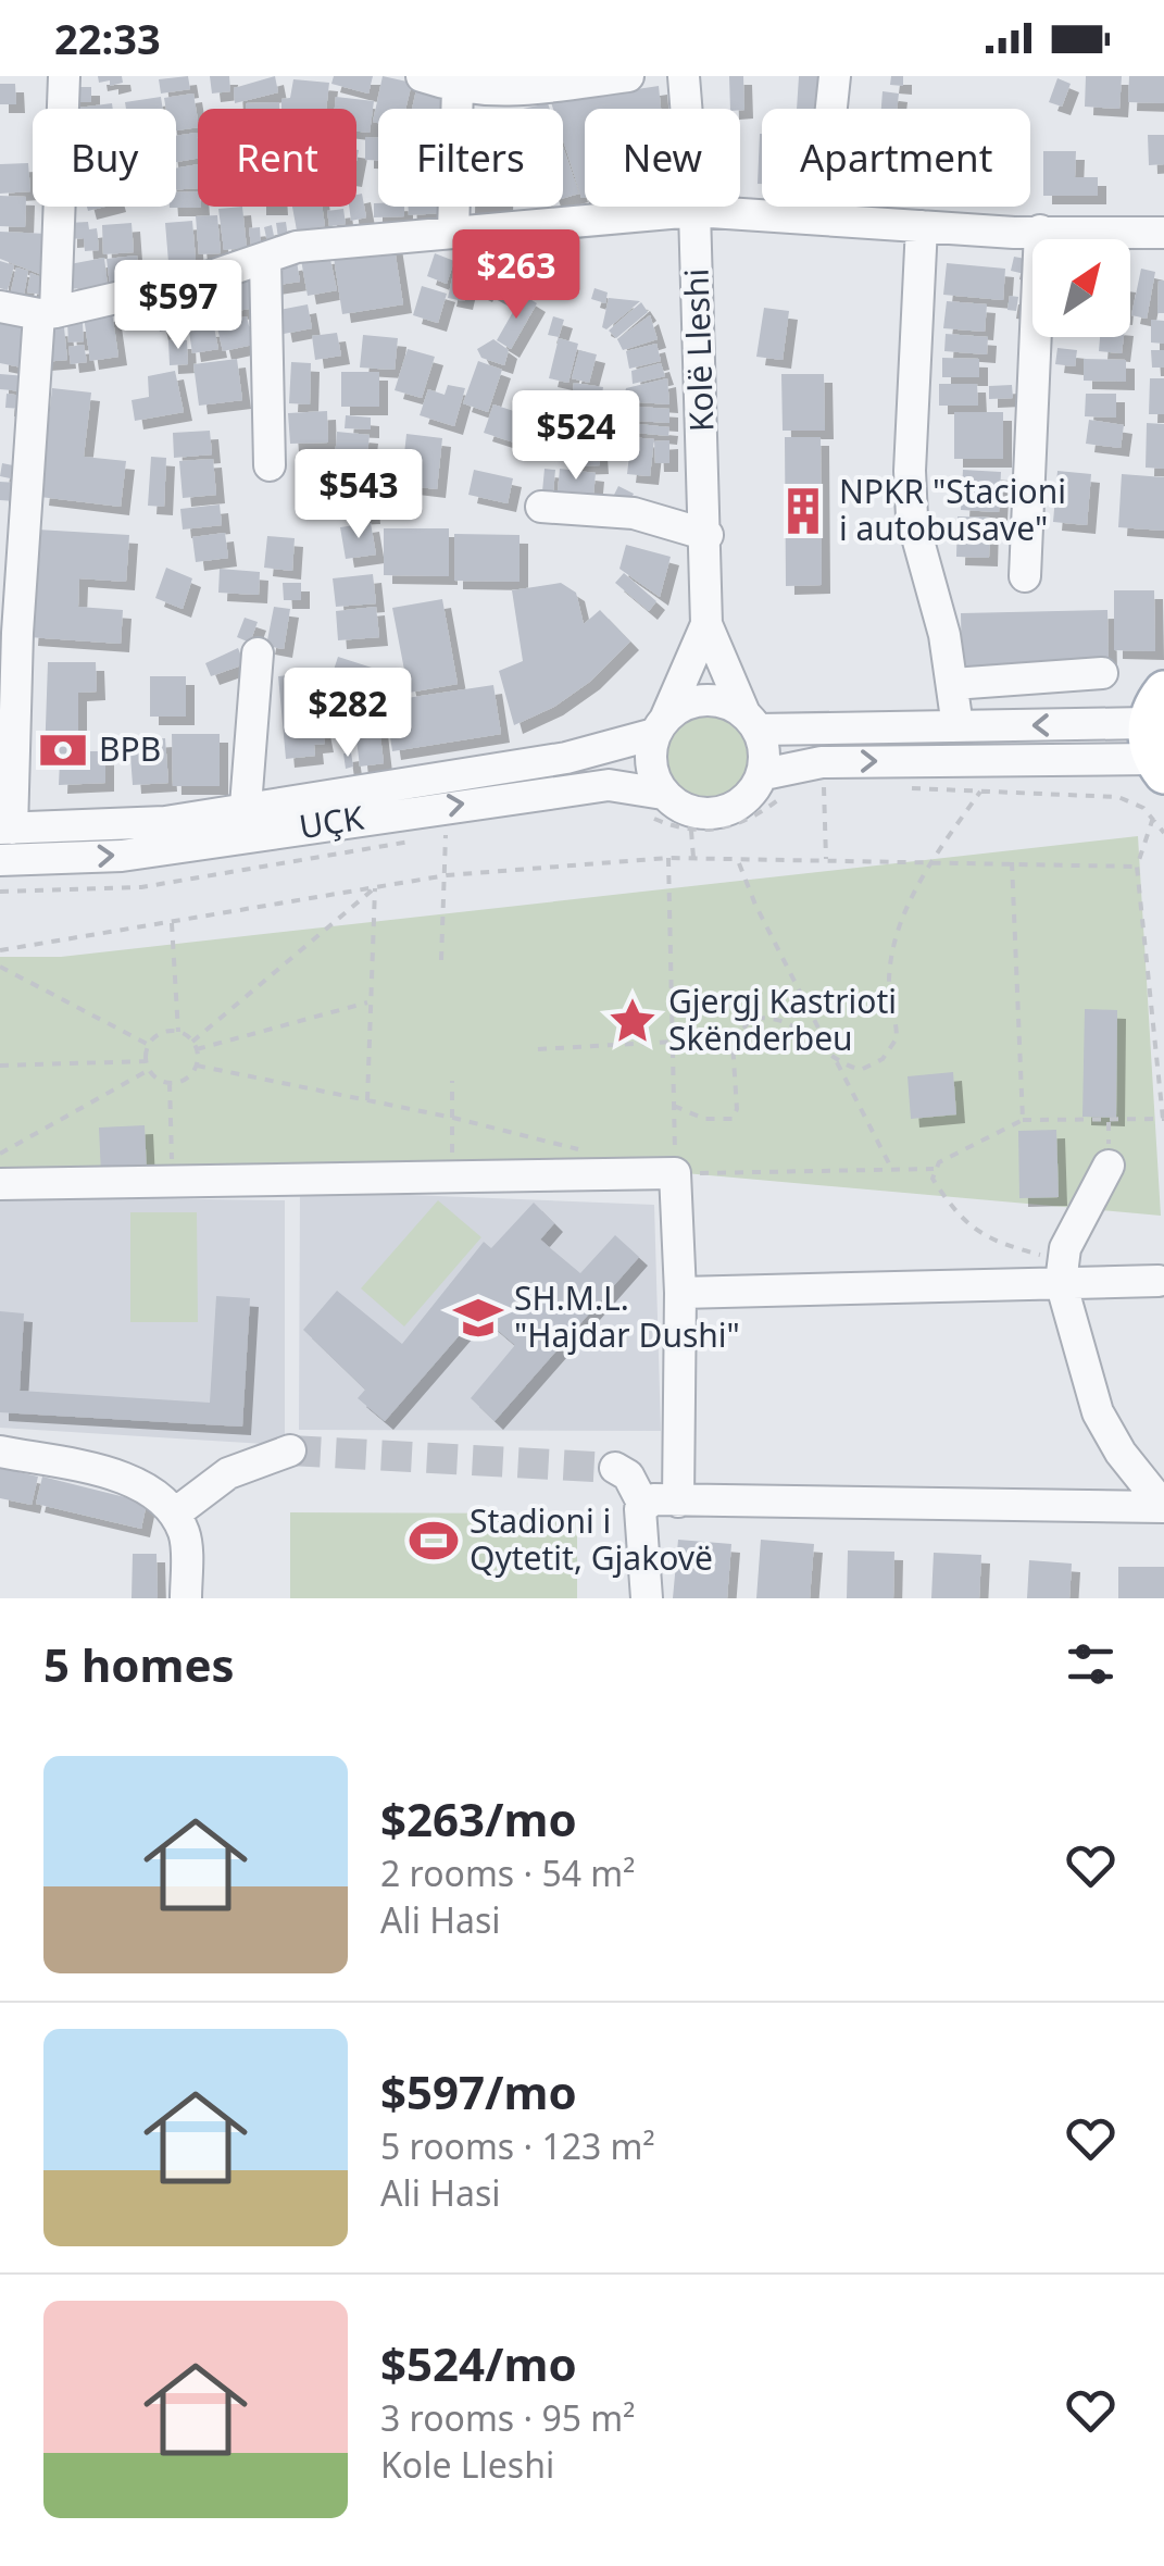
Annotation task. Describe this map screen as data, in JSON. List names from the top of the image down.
{
  "streets": {
    "street": ["Kolë Lleshi", "UÇK"]
  },
  "places": {
    "building": ["NPKR \"Stacioni i autobusave\""],
    "bank": ["BPB"],
    "place": ["Gjergj Kastrioti Skënderbeu"],
    "school or university": ["SH.M.L. \"Hajdar Dushi\""],
    "sports": ["Stadioni i Qytetit, Gjakovë"]
  },
  "north": "top right",
  "page": {
    "status": "22:33",
    "chip": [
      "Buy",
      "Rent",
      "Filters",
      "New",
      "Apartment"
    ],
    "price": [
      "$263",
      "$597",
      "$524",
      "$543",
      "$282"
    ],
    "heading": "5 homes",
    "list": [
      {
        "name": "$263/mo",
        "note": "2 rooms · 54 m² · Ali Hasi"
      },
      {
        "name": "$597/mo",
        "note": "5 rooms · 123 m² · Ali Hasi"
      },
      {
        "name": "$524/mo",
        "note": "3 rooms · 95 m² · Kole Lleshi"
      }
    ]
  }
}
